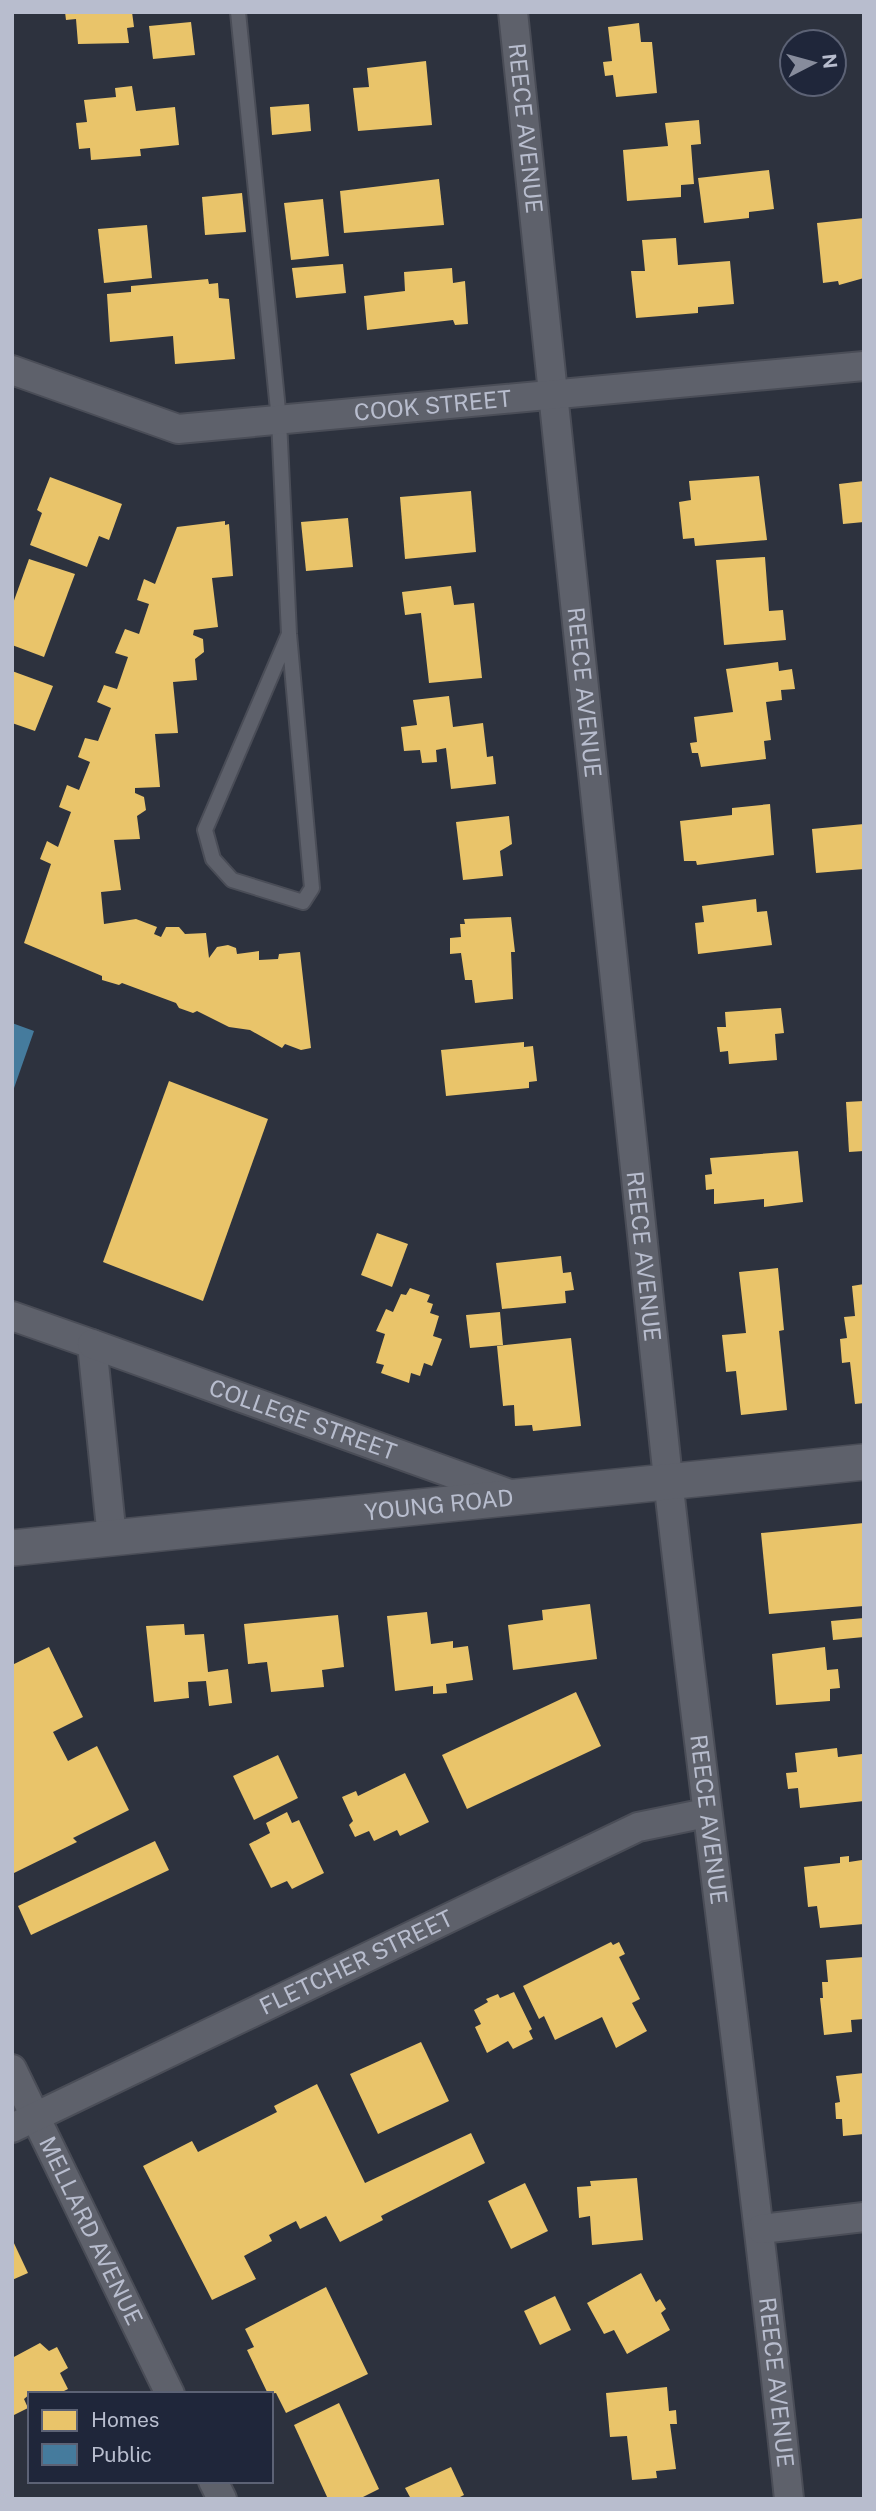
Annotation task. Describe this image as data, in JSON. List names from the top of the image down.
{
  "streets": {
    "street": [
      "REECE AVENUE",
      "COOK STREET",
      "COLLEGE STREET",
      "YOUNG ROAD",
      "FLETCHER STREET",
      "MELLARD AVENUE"
    ]
  },
  "crossings": [
    ["REECE AVENUE", "COOK STREET"],
    ["REECE AVENUE", "YOUNG ROAD"],
    ["REECE AVENUE", "FLETCHER STREET"],
    ["COLLEGE STREET", "YOUNG ROAD"],
    ["FLETCHER STREET", "MELLARD AVENUE"]
  ],
  "legend": ["Homes", "Public"],
  "north": "right"
}
